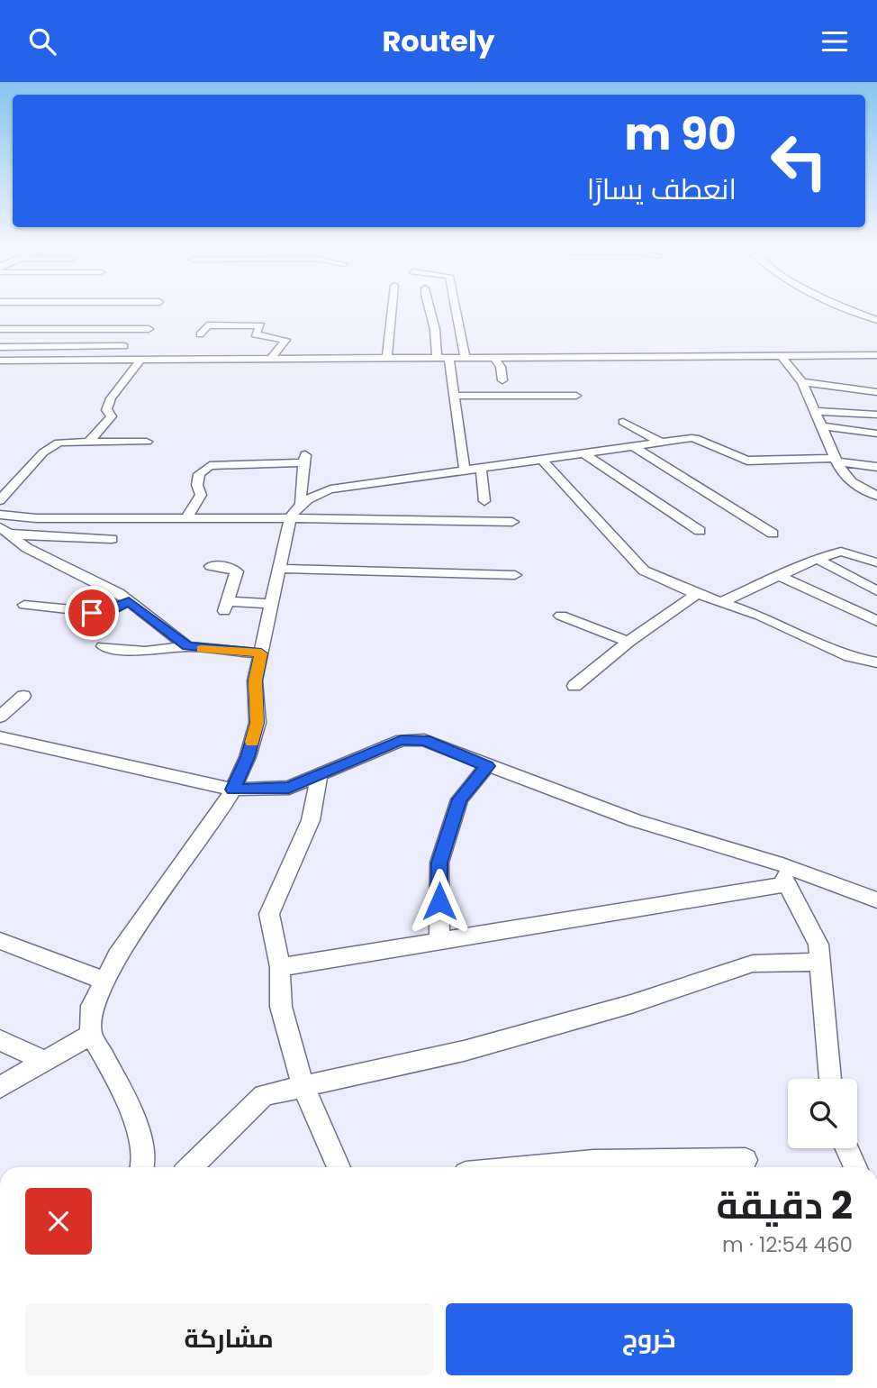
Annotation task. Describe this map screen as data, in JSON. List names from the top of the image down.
{
  "page": {
    "header": "Routely",
    "turn": ["90 m", "انعطف يسارًا"],
    "heading": ["2 دقيقة", "460 m · 12:54"],
    "buttons": ["خروج", "مشاركة"]
  }
}
